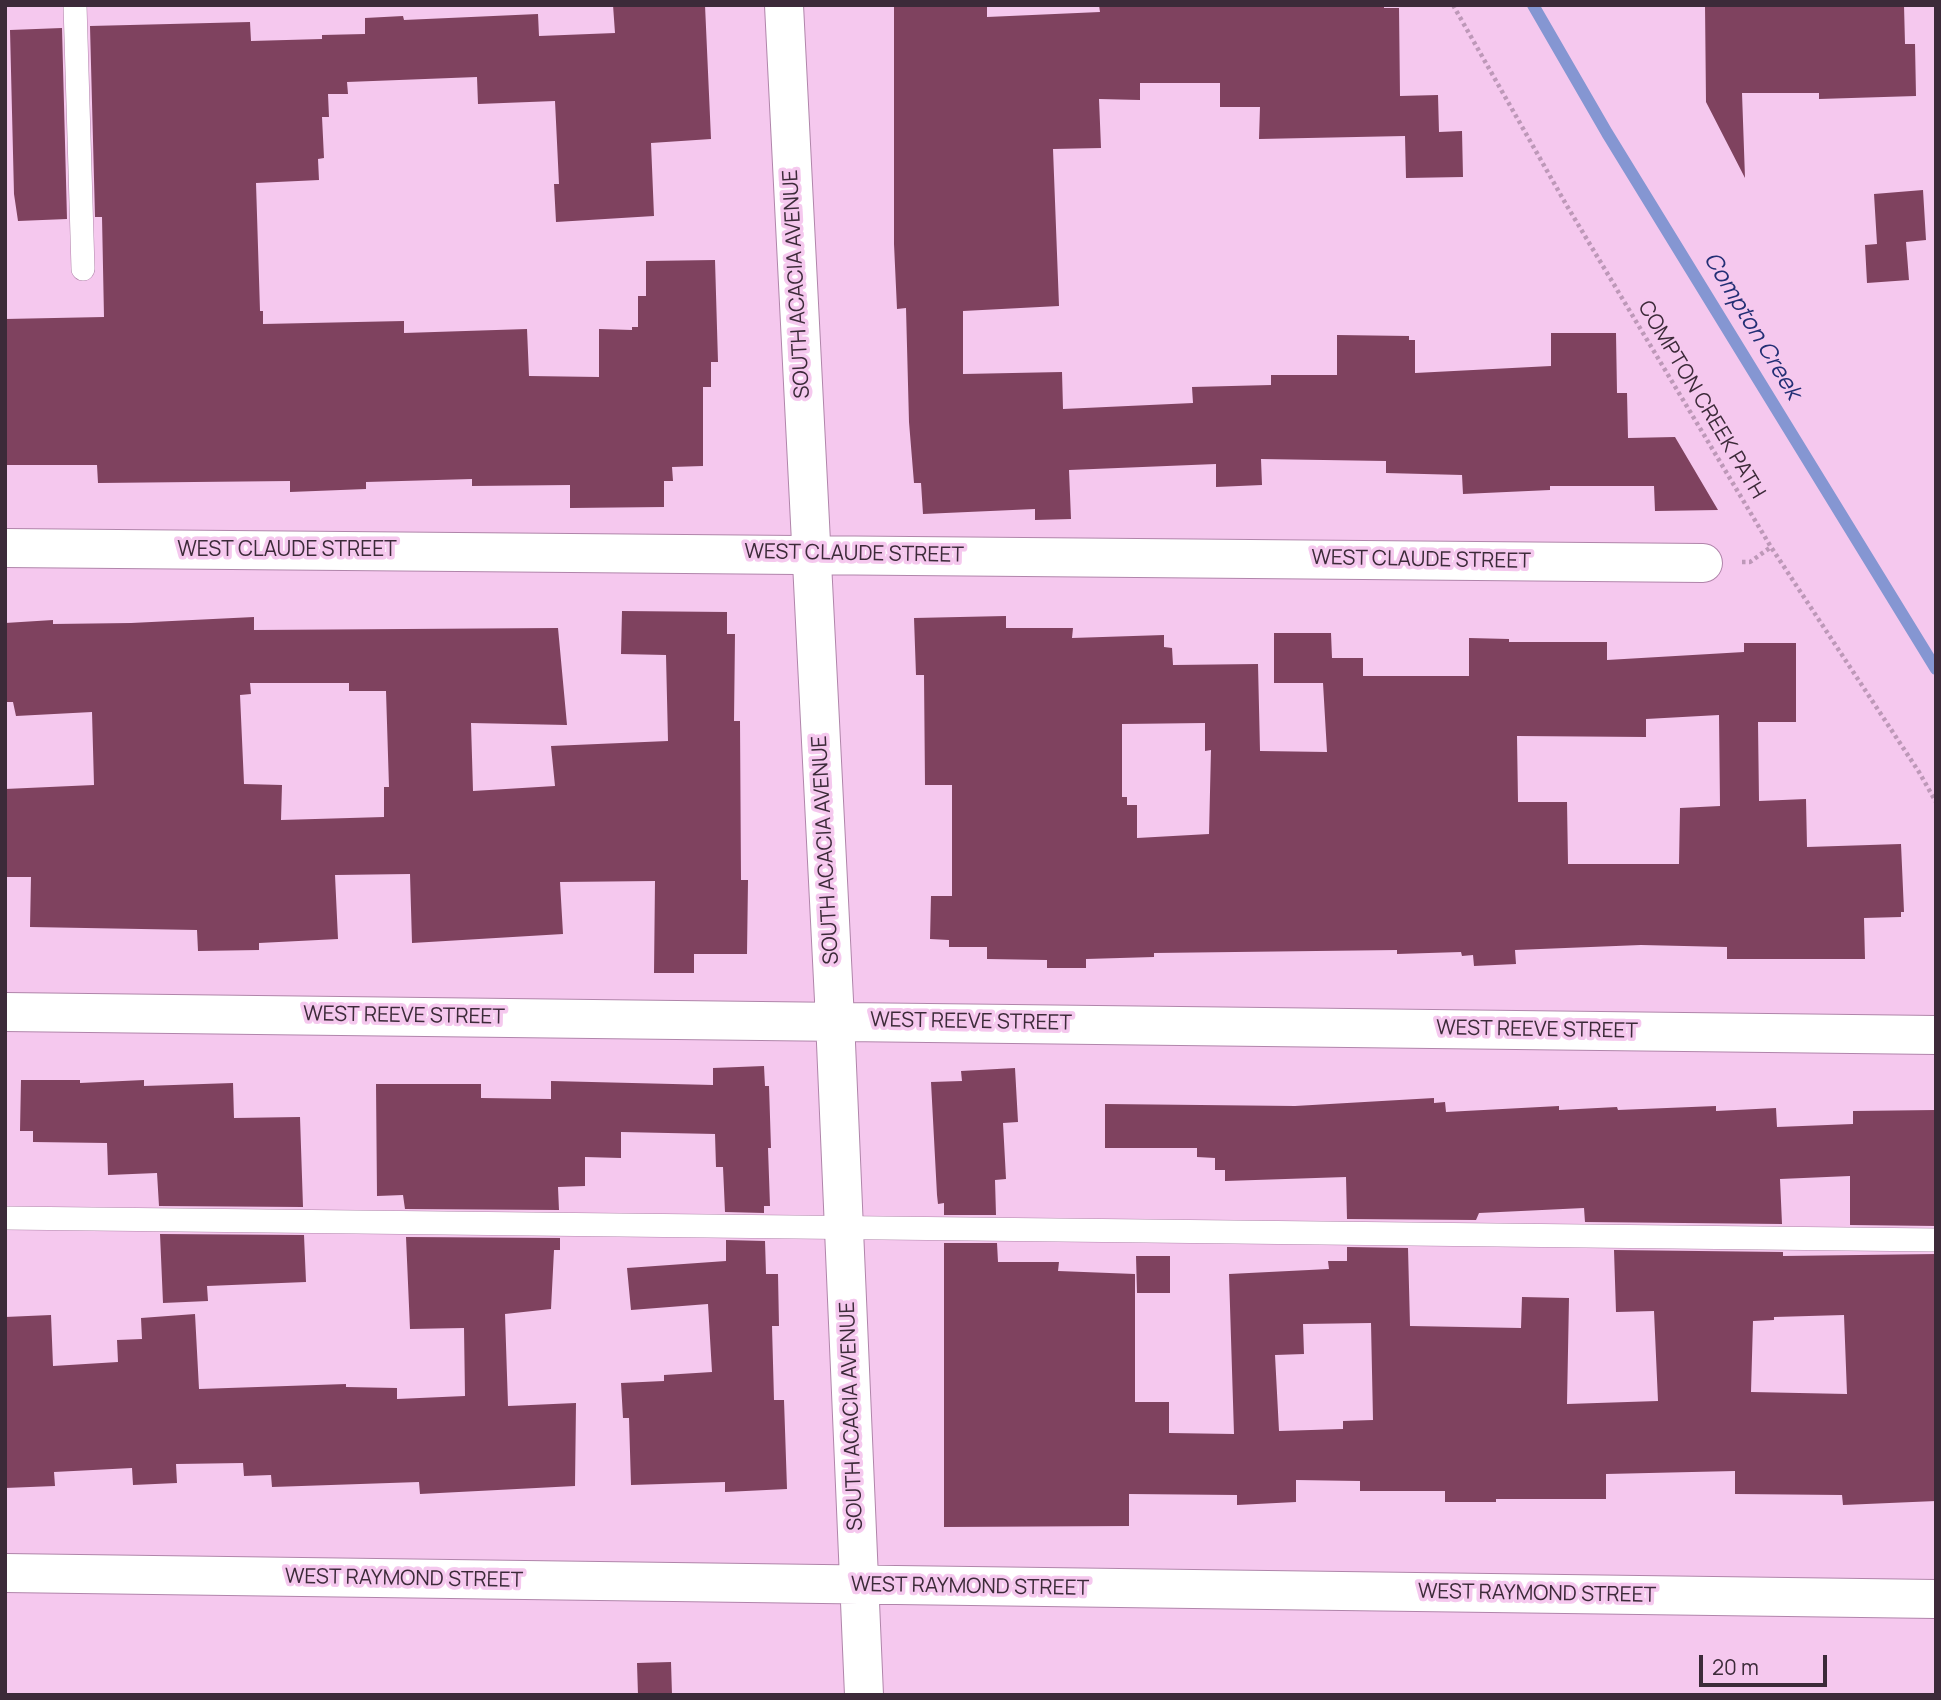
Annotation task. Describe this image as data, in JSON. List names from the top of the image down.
{
  "streets": {
    "street": [
      "SOUTH ACACIA AVENUE",
      "WEST CLAUDE STREET",
      "WEST REEVE STREET",
      "WEST RAYMOND STREET"
    ],
    "path": ["COMPTON CREEK PATH"]
  },
  "crossings": [
    ["SOUTH ACACIA AVENUE", "WEST CLAUDE STREET"],
    ["SOUTH ACACIA AVENUE", "WEST REEVE STREET"],
    ["SOUTH ACACIA AVENUE", "WEST RAYMOND STREET"]
  ],
  "water": ["Compton Creek"],
  "scale_bar": "20 m"
}
